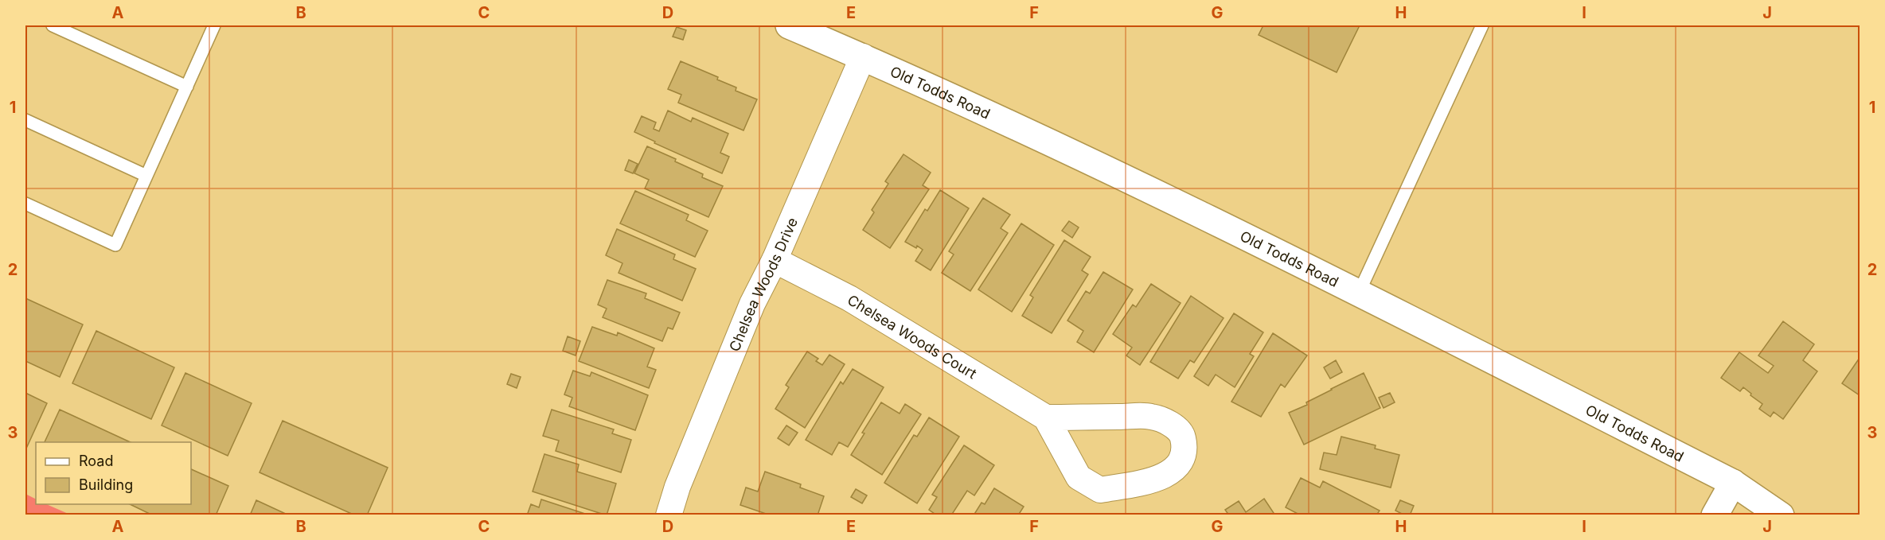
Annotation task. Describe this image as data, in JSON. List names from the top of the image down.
{
  "streets": {
    "main road": ["Old Todds Road"],
    "street": ["Chelsea Woods Drive", "Chelsea Woods Court"]
  },
  "crossings": [
    ["Old Todds Road", "Chelsea Woods Drive"],
    ["Chelsea Woods Drive", "Chelsea Woods Court"]
  ],
  "legend": ["Road", "Building"],
  "grid": {
    "columns": [
      "A",
      "B",
      "C",
      "D",
      "E",
      "F",
      "G",
      "H",
      "I",
      "J"
    ],
    "rows": ["1", "2", "3"]
  }
}
